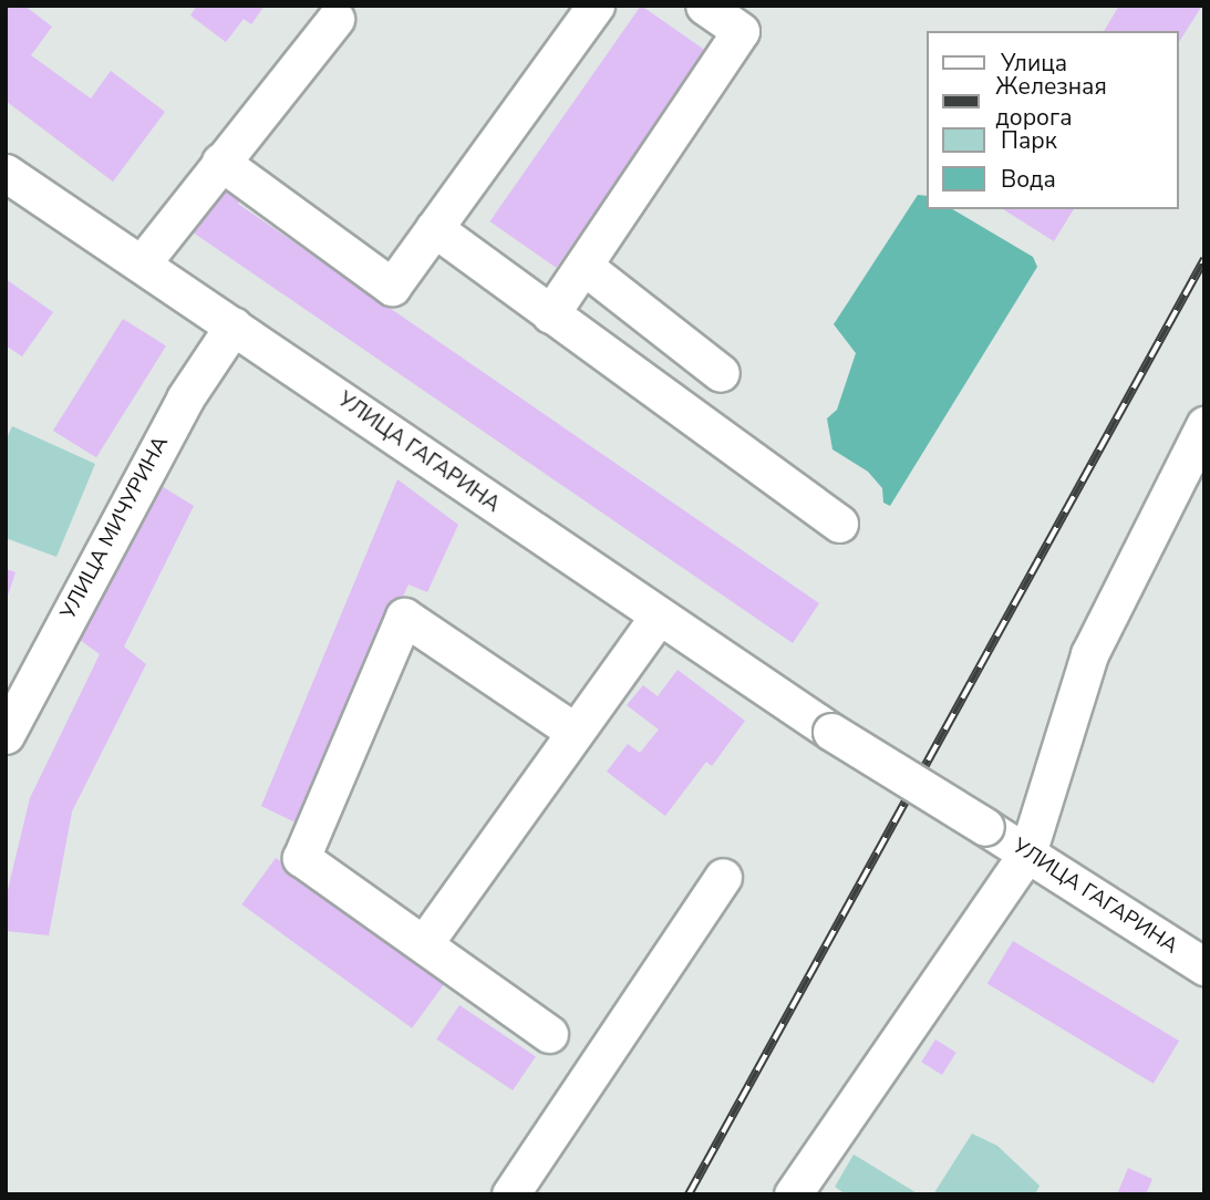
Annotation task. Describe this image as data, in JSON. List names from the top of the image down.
{
  "streets": {
    "street": ["УЛИЦА ГАГАРИНА", "УЛИЦА МИЧУРИНА"]
  },
  "crossings": [
    ["УЛИЦА ГАГАРИНА", "УЛИЦА МИЧУРИНА"]
  ],
  "legend": [
    "Улица",
    "Железная дорога",
    "Парк",
    "Вода"
  ]
}
